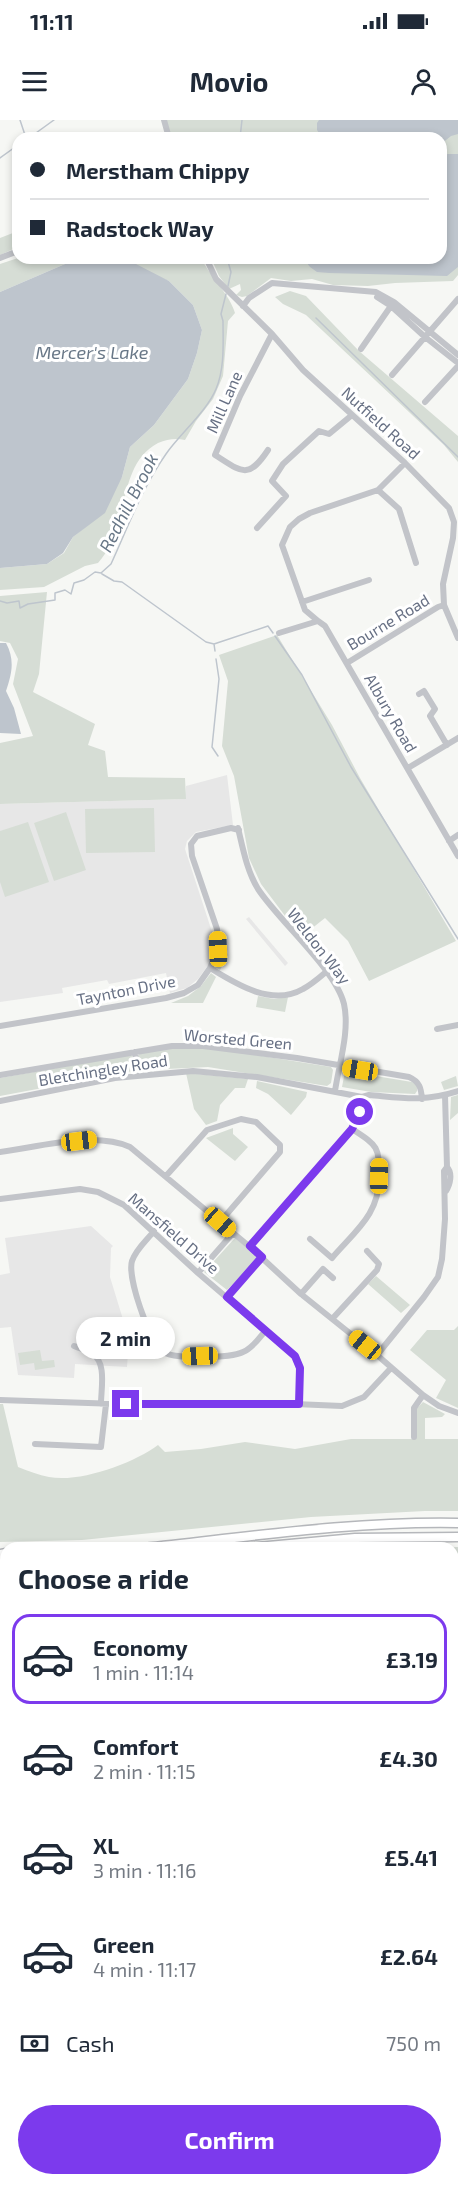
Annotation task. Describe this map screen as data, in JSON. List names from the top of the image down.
{
  "streets": {
    "street": [
      "Mill Lane",
      "Nutfield Road",
      "Bourne Road",
      "Albury Road",
      "Weldon Way",
      "Taynton Drive",
      "Worsted Green",
      "Bletchingley Road",
      "Mansfield Drive"
    ]
  },
  "crossings": [
    ["Mill Lane", "Nutfield Road"],
    ["Nutfield Road", "Bourne Road"],
    ["Bourne Road", "Albury Road"],
    ["Weldon Way", "Taynton Drive"],
    ["Weldon Way", "Worsted Green"],
    ["Weldon Way", "Bletchingley Road"],
    ["Worsted Green", "Bletchingley Road"]
  ],
  "water": ["Mercer's Lake", "Redhill Brook"],
  "page": {
    "status": "11:11",
    "header": "Movio",
    "banner": ["Merstham Chippy", "Radstock Way"],
    "bubble": "2 min",
    "heading": "Choose a ride",
    "list": [
      {
        "name": "Economy",
        "note": "1 min · 11:14",
        "value": "£3.19"
      },
      {
        "name": "Comfort",
        "note": "2 min · 11:15",
        "value": "£4.30"
      },
      {
        "name": "XL",
        "note": "3 min · 11:16",
        "value": "£5.41"
      },
      {
        "name": "Green",
        "note": "4 min · 11:17",
        "value": "£2.64"
      }
    ],
    "pay": ["Cash", "750 m"],
    "buttons": "Confirm"
  }
}
